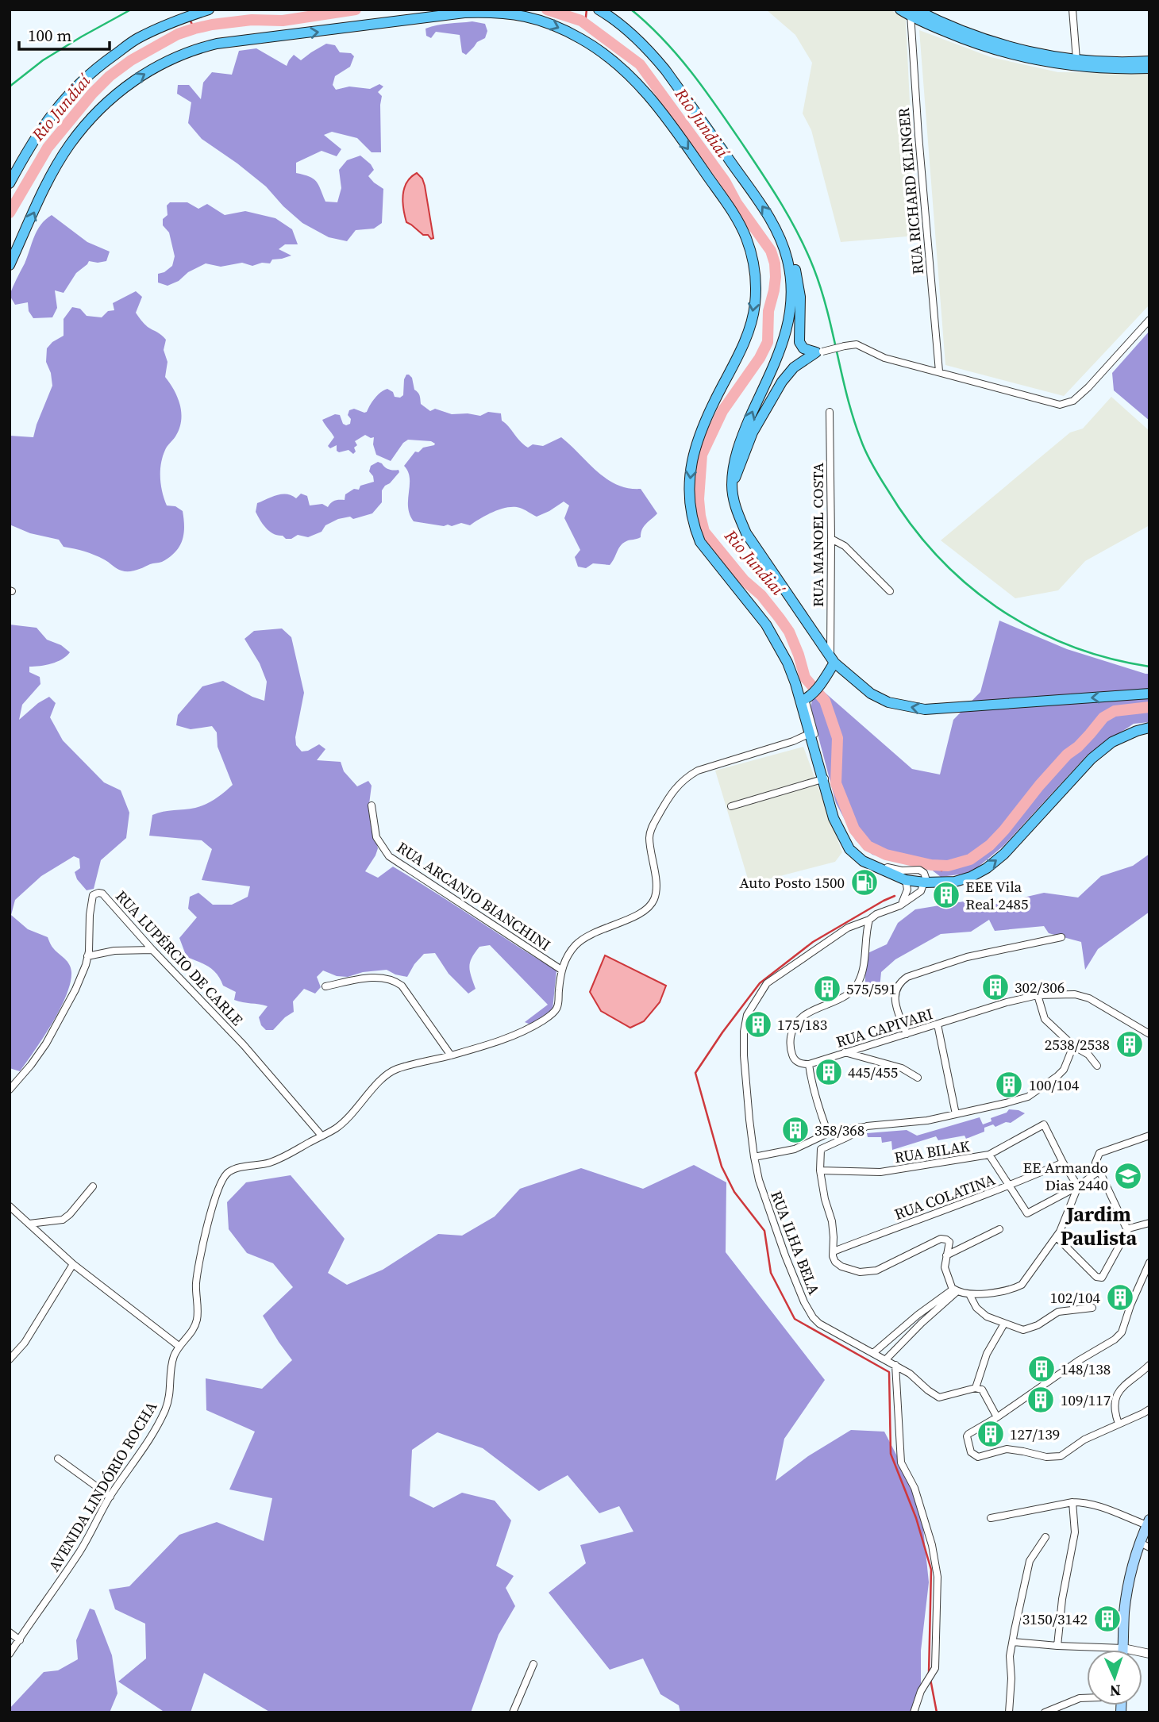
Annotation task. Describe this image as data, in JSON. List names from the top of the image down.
{
  "streets": {
    "street": [
      "RUA RICHARD KLINGER",
      "RUA MANOEL COSTA",
      "RUA ARCANJO BIANCHINI",
      "RUA LUPÉRCIO DE CARLE",
      "RUA CAPIVARI",
      "RUA BILAK",
      "RUA COLATINA",
      "RUA ILHA BELA",
      "AVENIDA LINDÓRIO ROCHA"
    ]
  },
  "crossings": [
    ["RUA ARCANJO BIANCHINI", "AVENIDA LINDÓRIO ROCHA"],
    ["RUA LUPÉRCIO DE CARLE", "AVENIDA LINDÓRIO ROCHA"],
    ["RUA BILAK", "RUA COLATINA"]
  ],
  "districts": ["Jardim Paulista"],
  "water": ["Rio Jundiaí"],
  "places": {
    "fuel station": ["Auto Posto 1500"],
    "building": [
      "EEE Vila Real 2485",
      "302/306",
      "575/591",
      "175/183",
      "2538/2538",
      "445/455",
      "100/104",
      "358/368",
      "102/104",
      "148/138",
      "109/117",
      "127/139",
      "3150/3142"
    ],
    "school or university": ["EE Armando Dias 2440"]
  },
  "scale_bar": "100 m",
  "north": "bottom"
}
